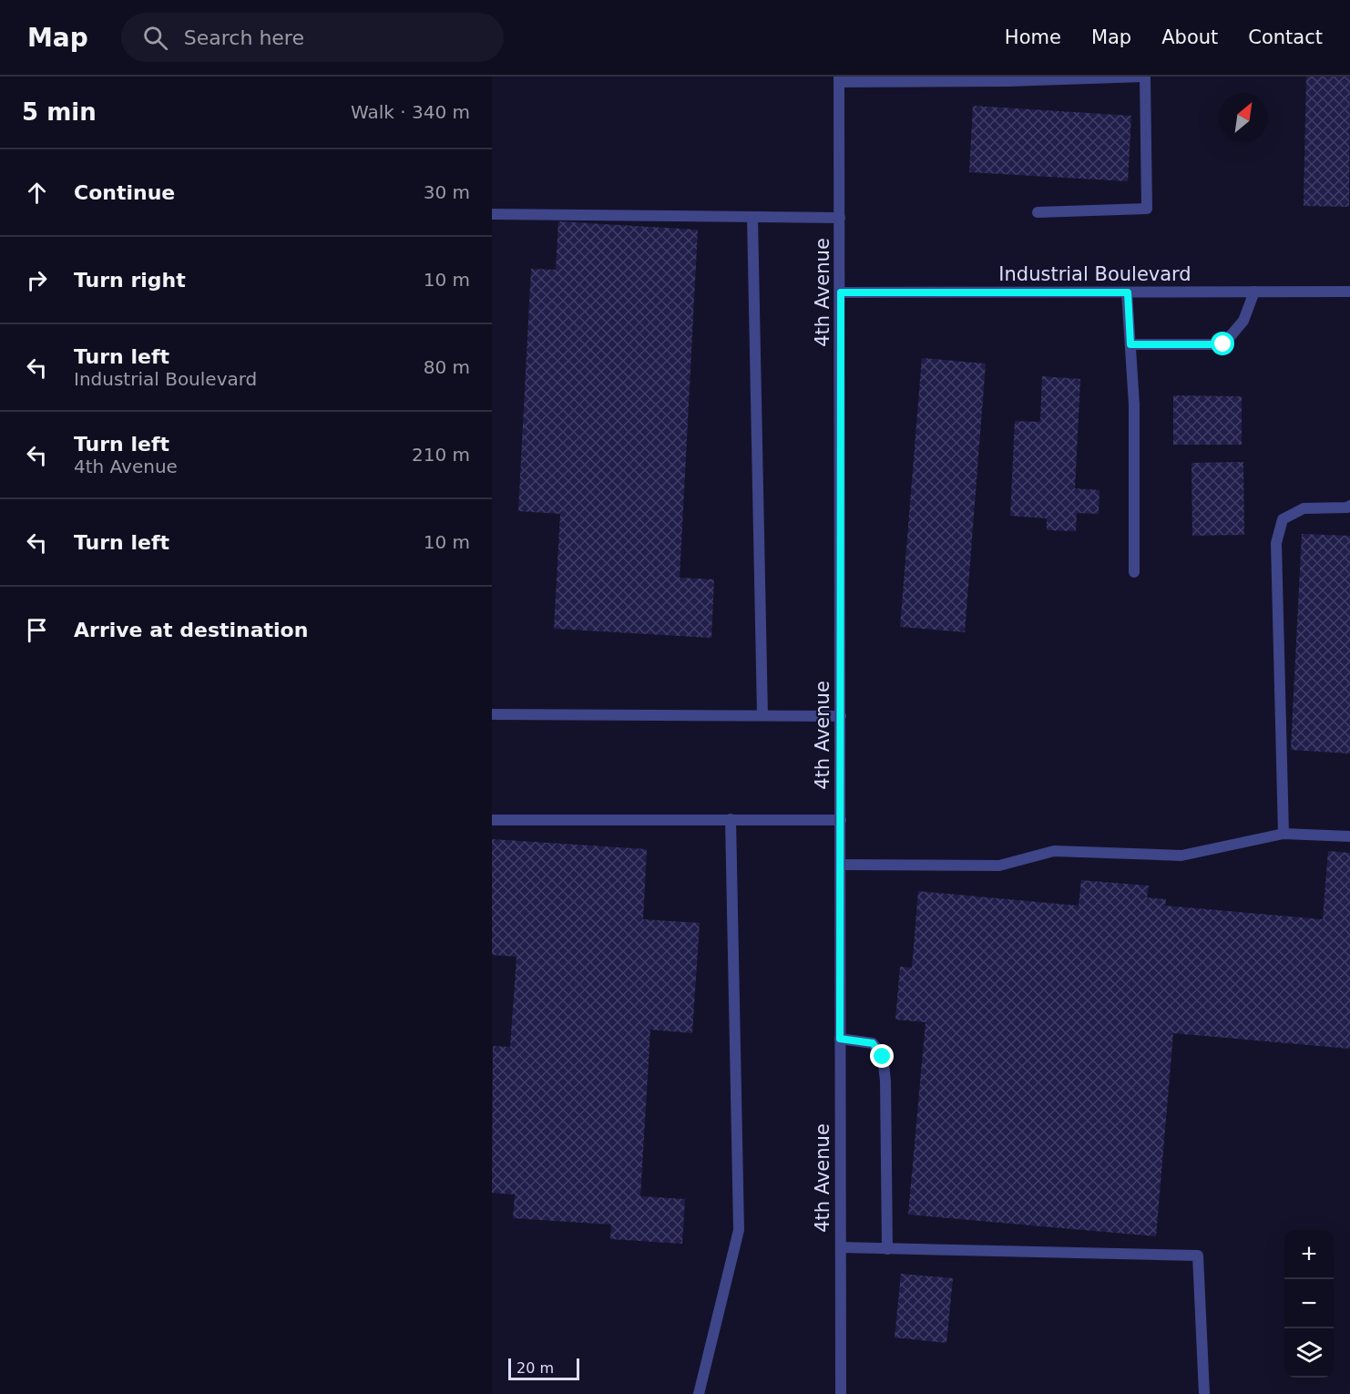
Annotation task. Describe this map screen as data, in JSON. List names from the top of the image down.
{
  "streets": {
    "street": ["Industrial Boulevard", "4th Avenue"]
  },
  "crossings": [
    ["Industrial Boulevard", "4th Avenue"]
  ],
  "scale_bar": "20 m",
  "north": "top right",
  "page": {
    "header": "Map",
    "search": "Search here",
    "nav": [
      "Home",
      "Map",
      "About",
      "Contact"
    ],
    "heading": ["5 min", "Walk · 340 m"],
    "list": [
      ["Continue", "30 m"],
      ["Turn right", "10 m"],
      ["Turn left", "Industrial Boulevard", "80 m"],
      ["Turn left", "4th Avenue", "210 m"],
      ["Turn left", "10 m"],
      "Arrive at destination"
    ],
    "map_buttons": ["+", "−"],
    "scale": "20 m"
  }
}
